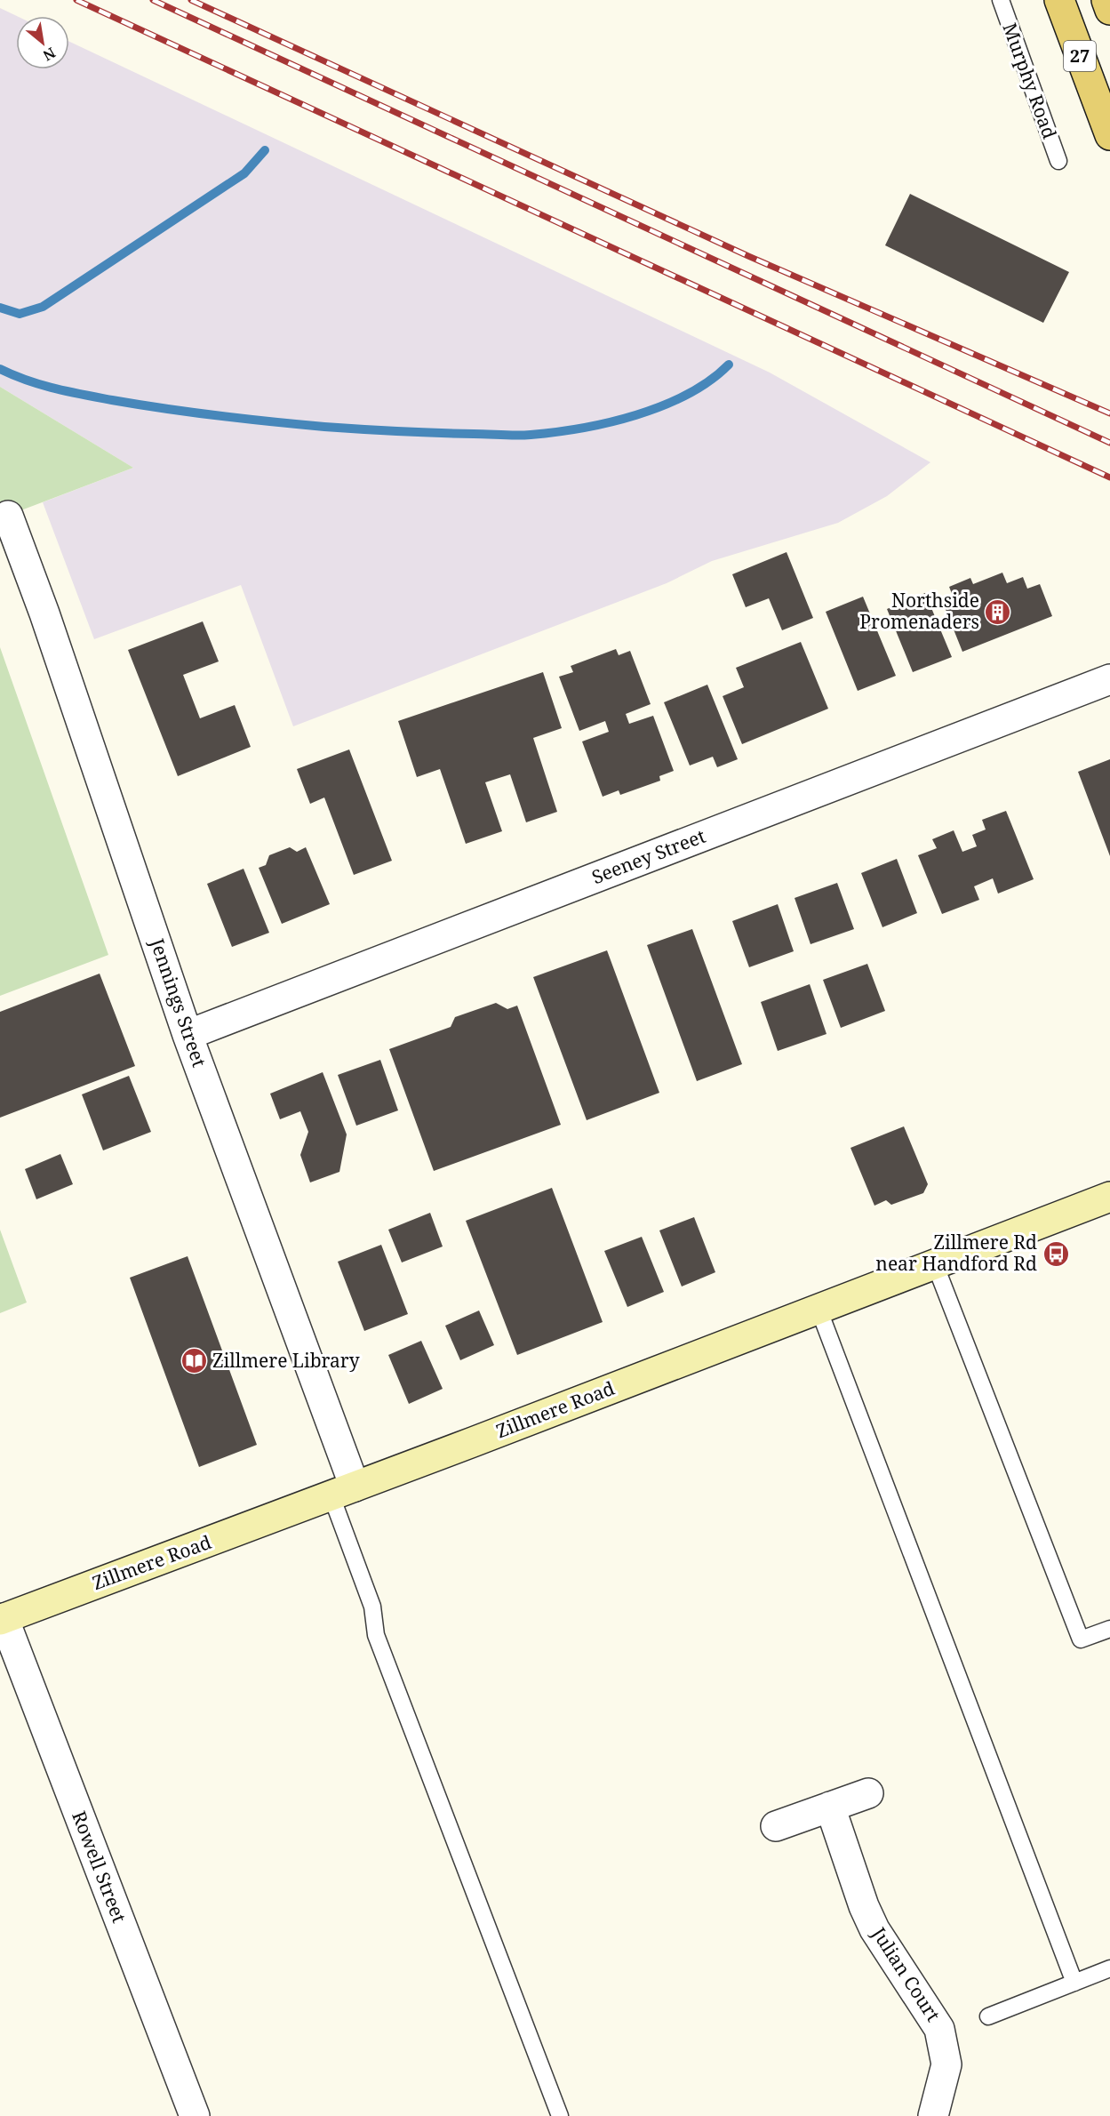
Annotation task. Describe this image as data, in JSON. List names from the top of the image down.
{
  "streets": {
    "main road": ["27", "Zillmere Road"],
    "street": [
      "Seeney Street",
      "Jennings Street",
      "Rowell Street",
      "Julian Court"
    ],
    "lane": ["Murphy Road"]
  },
  "crossings": [
    ["Seeney Street", "Jennings Street"],
    ["Jennings Street", "Zillmere Road"],
    ["Zillmere Road", "Rowell Street"]
  ],
  "places": {
    "building": ["Northside Promenaders"],
    "bus stop": ["Zillmere Rd near Handford Rd"],
    "library": ["Zillmere Library"]
  },
  "north": "bottom right"
}
